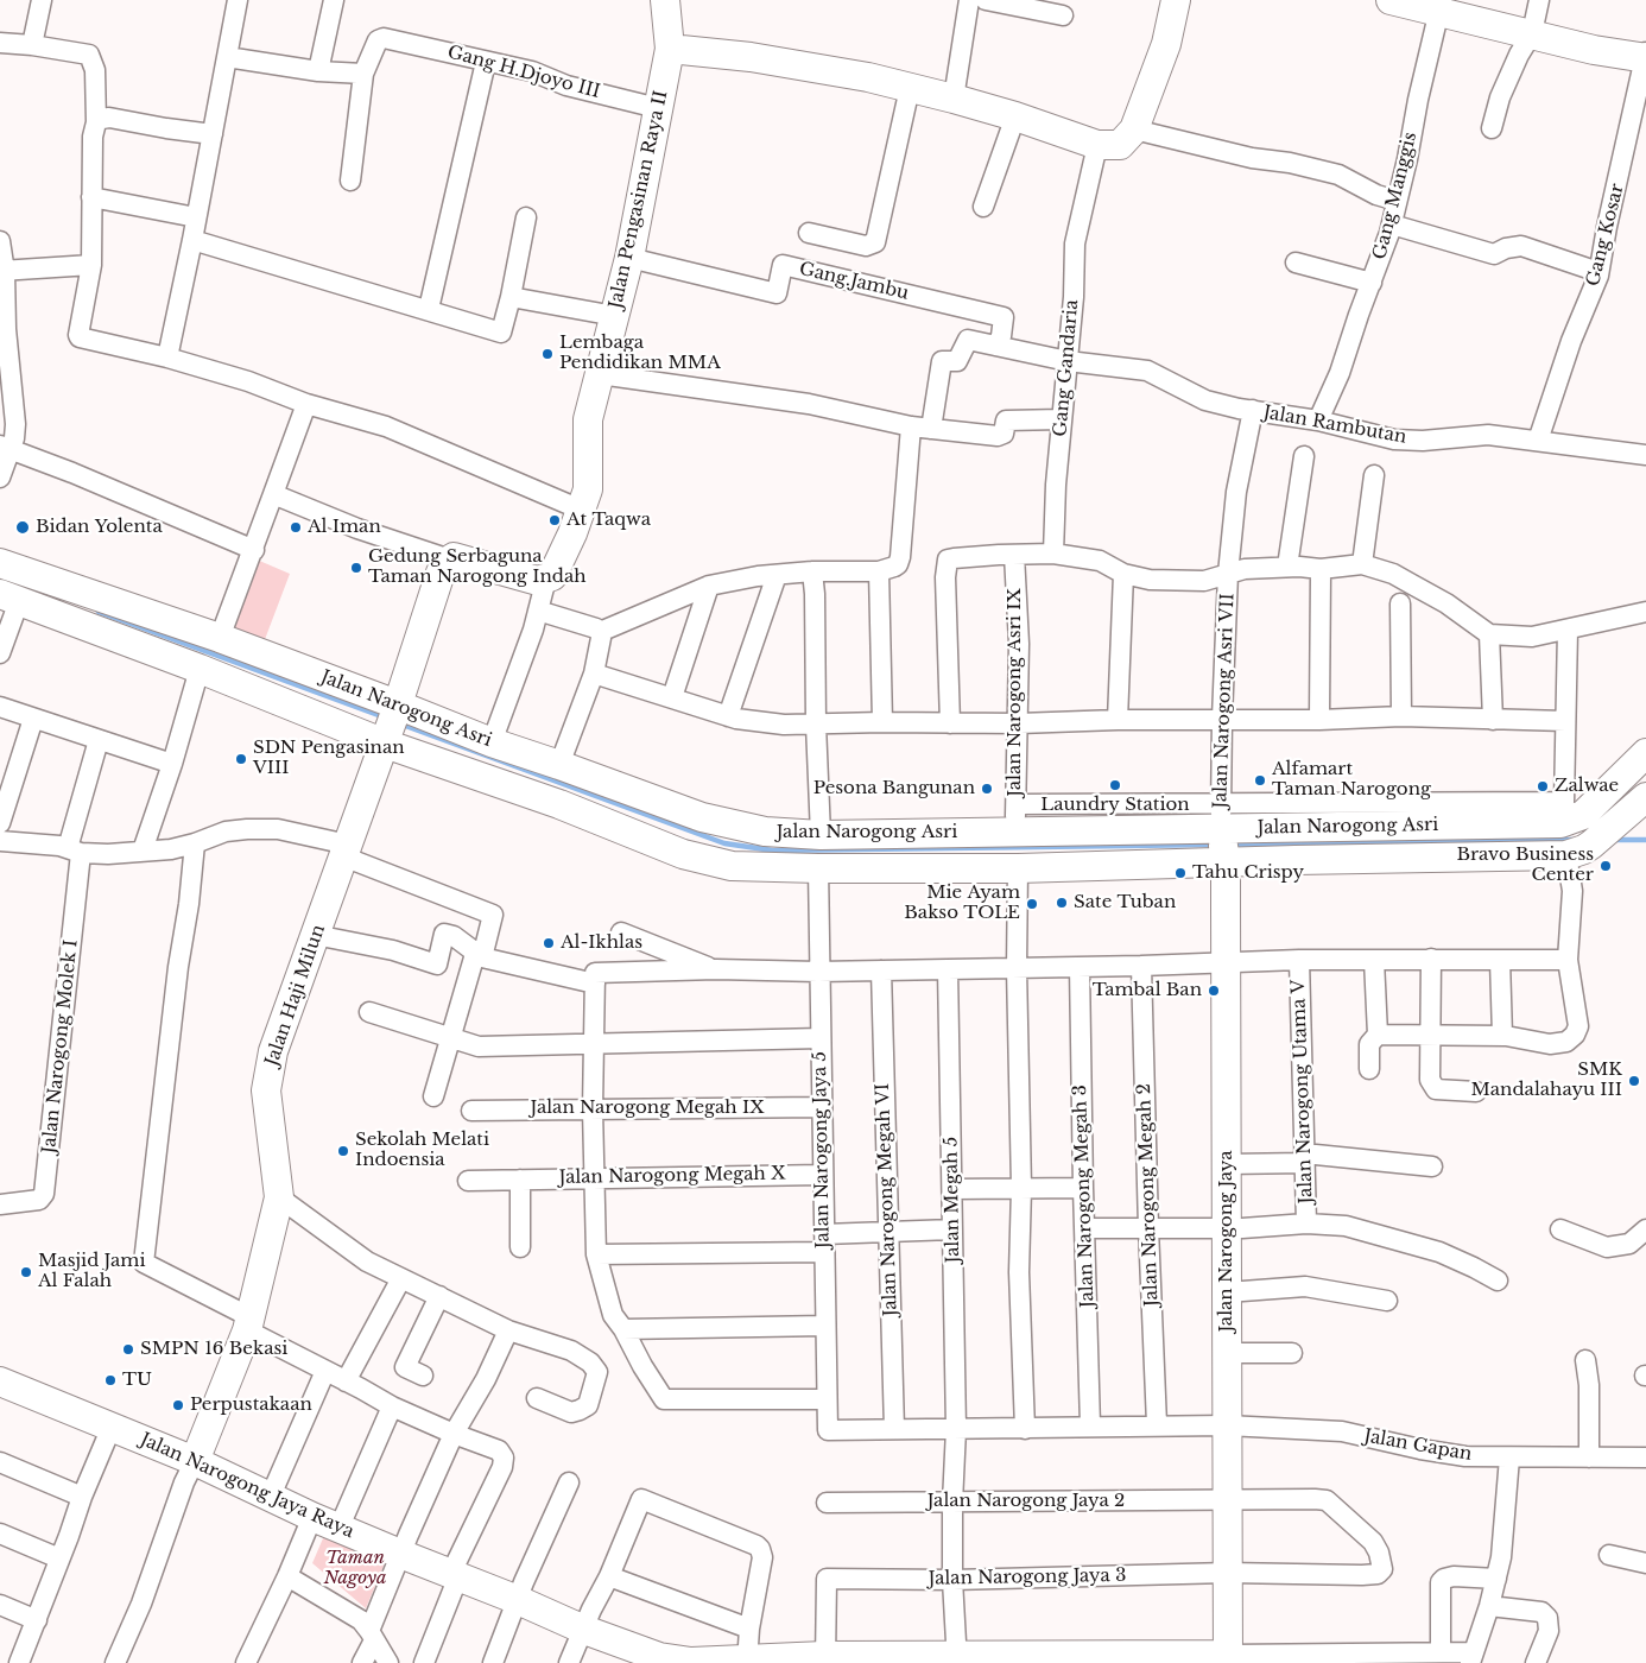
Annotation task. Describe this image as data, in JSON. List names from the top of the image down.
{
  "streets": {
    "street": [
      "Gang H.Djoyo III",
      "Gang Manggis",
      "Jalan Pengasinan Raya II",
      "Gang Kosar",
      "Gang.Jambu",
      "Gang Gandaria",
      "Jalan Rambutan",
      "Jalan Narogong Asri IX",
      "Jalan Narogong Asri VII",
      "Jalan Narogong Asri",
      "Jalan Haji Milun",
      "Jalan Narogong Molek I",
      "Jalan Narogong Utama V",
      "Jalan Narogong Megah IX",
      "Jalan Narogong Jaya 5",
      "Jalan Narogong Megah X",
      "Jalan Narogong Megah 2",
      "Jalan Narogong Megah 3",
      "Jalan Narogong Megah VI",
      "Jalan Megah 5",
      "Jalan Narogong Jaya",
      "Jalan Gapan",
      "Jalan Narogong Jaya Raya",
      "Jalan Narogong Jaya 2",
      "Jalan Narogong Jaya 3"
    ]
  },
  "crossings": [
    ["Gang H.Djoyo III", "Jalan Pengasinan Raya II"],
    ["Gang Manggis", "Jalan Rambutan"],
    ["Jalan Pengasinan Raya II", "Gang.Jambu"],
    ["Gang Kosar", "Jalan Rambutan"],
    ["Gang.Jambu", "Jalan Rambutan"],
    ["Gang Gandaria", "Jalan Rambutan"],
    ["Jalan Rambutan", "Jalan Narogong Asri VII"],
    ["Jalan Narogong Asri IX", "Jalan Narogong Asri"],
    ["Jalan Narogong Asri VII", "Jalan Narogong Asri"],
    ["Jalan Narogong Asri VII", "Jalan Narogong Jaya"],
    ["Jalan Narogong Asri", "Jalan Haji Milun"],
    ["Jalan Narogong Asri", "Jalan Narogong Jaya 5"],
    ["Jalan Narogong Asri", "Jalan Narogong Jaya"],
    ["Jalan Haji Milun", "Jalan Narogong Jaya Raya"],
    ["Jalan Narogong Megah IX", "Jalan Narogong Jaya 5"],
    ["Jalan Narogong Jaya 5", "Jalan Narogong Megah X"],
    ["Jalan Narogong Jaya 5", "Jalan Gapan"],
    ["Jalan Narogong Megah 2", "Jalan Gapan"],
    ["Jalan Narogong Megah 3", "Jalan Gapan"],
    ["Jalan Narogong Megah VI", "Jalan Gapan"],
    ["Jalan Megah 5", "Jalan Gapan"],
    ["Jalan Megah 5", "Jalan Narogong Jaya Raya"],
    ["Jalan Megah 5", "Jalan Narogong Jaya 2"],
    ["Jalan Megah 5", "Jalan Narogong Jaya 3"],
    ["Jalan Narogong Jaya", "Jalan Gapan"],
    ["Jalan Narogong Jaya", "Jalan Narogong Jaya Raya"],
    ["Jalan Narogong Jaya", "Jalan Narogong Jaya 2"],
    ["Jalan Narogong Jaya", "Jalan Narogong Jaya 3"],
    ["Jalan Narogong Jaya Raya", "Jalan Narogong Jaya 3"],
    ["Jalan Narogong Jaya 2", "Jalan Narogong Jaya 3"]
  ],
  "parks": ["Taman Nagoya"],
  "places": [
    "Lembaga Pendidikan MMA",
    "At Taqwa",
    "Bidan Yolenta",
    "Al Iman",
    "Gedung Serbaguna Taman Narogong Indah",
    "SDN Pengasinan VIII",
    "Alfamart Taman Narogong",
    "Laundry Station",
    "Zalwae",
    "Pesona Bangunan",
    "Bravo Business Center",
    "Tahu Crispy",
    "Sate Tuban",
    "Mie Ayam Bakso TOLE",
    "Al-Ikhlas",
    "Tambal Ban",
    "SMK Mandalahayu III",
    "Sekolah Melati Indoensia",
    "Masjid Jami Al Falah",
    "SMPN 16 Bekasi",
    "TU",
    "Perpustakaan"
  ]
}
